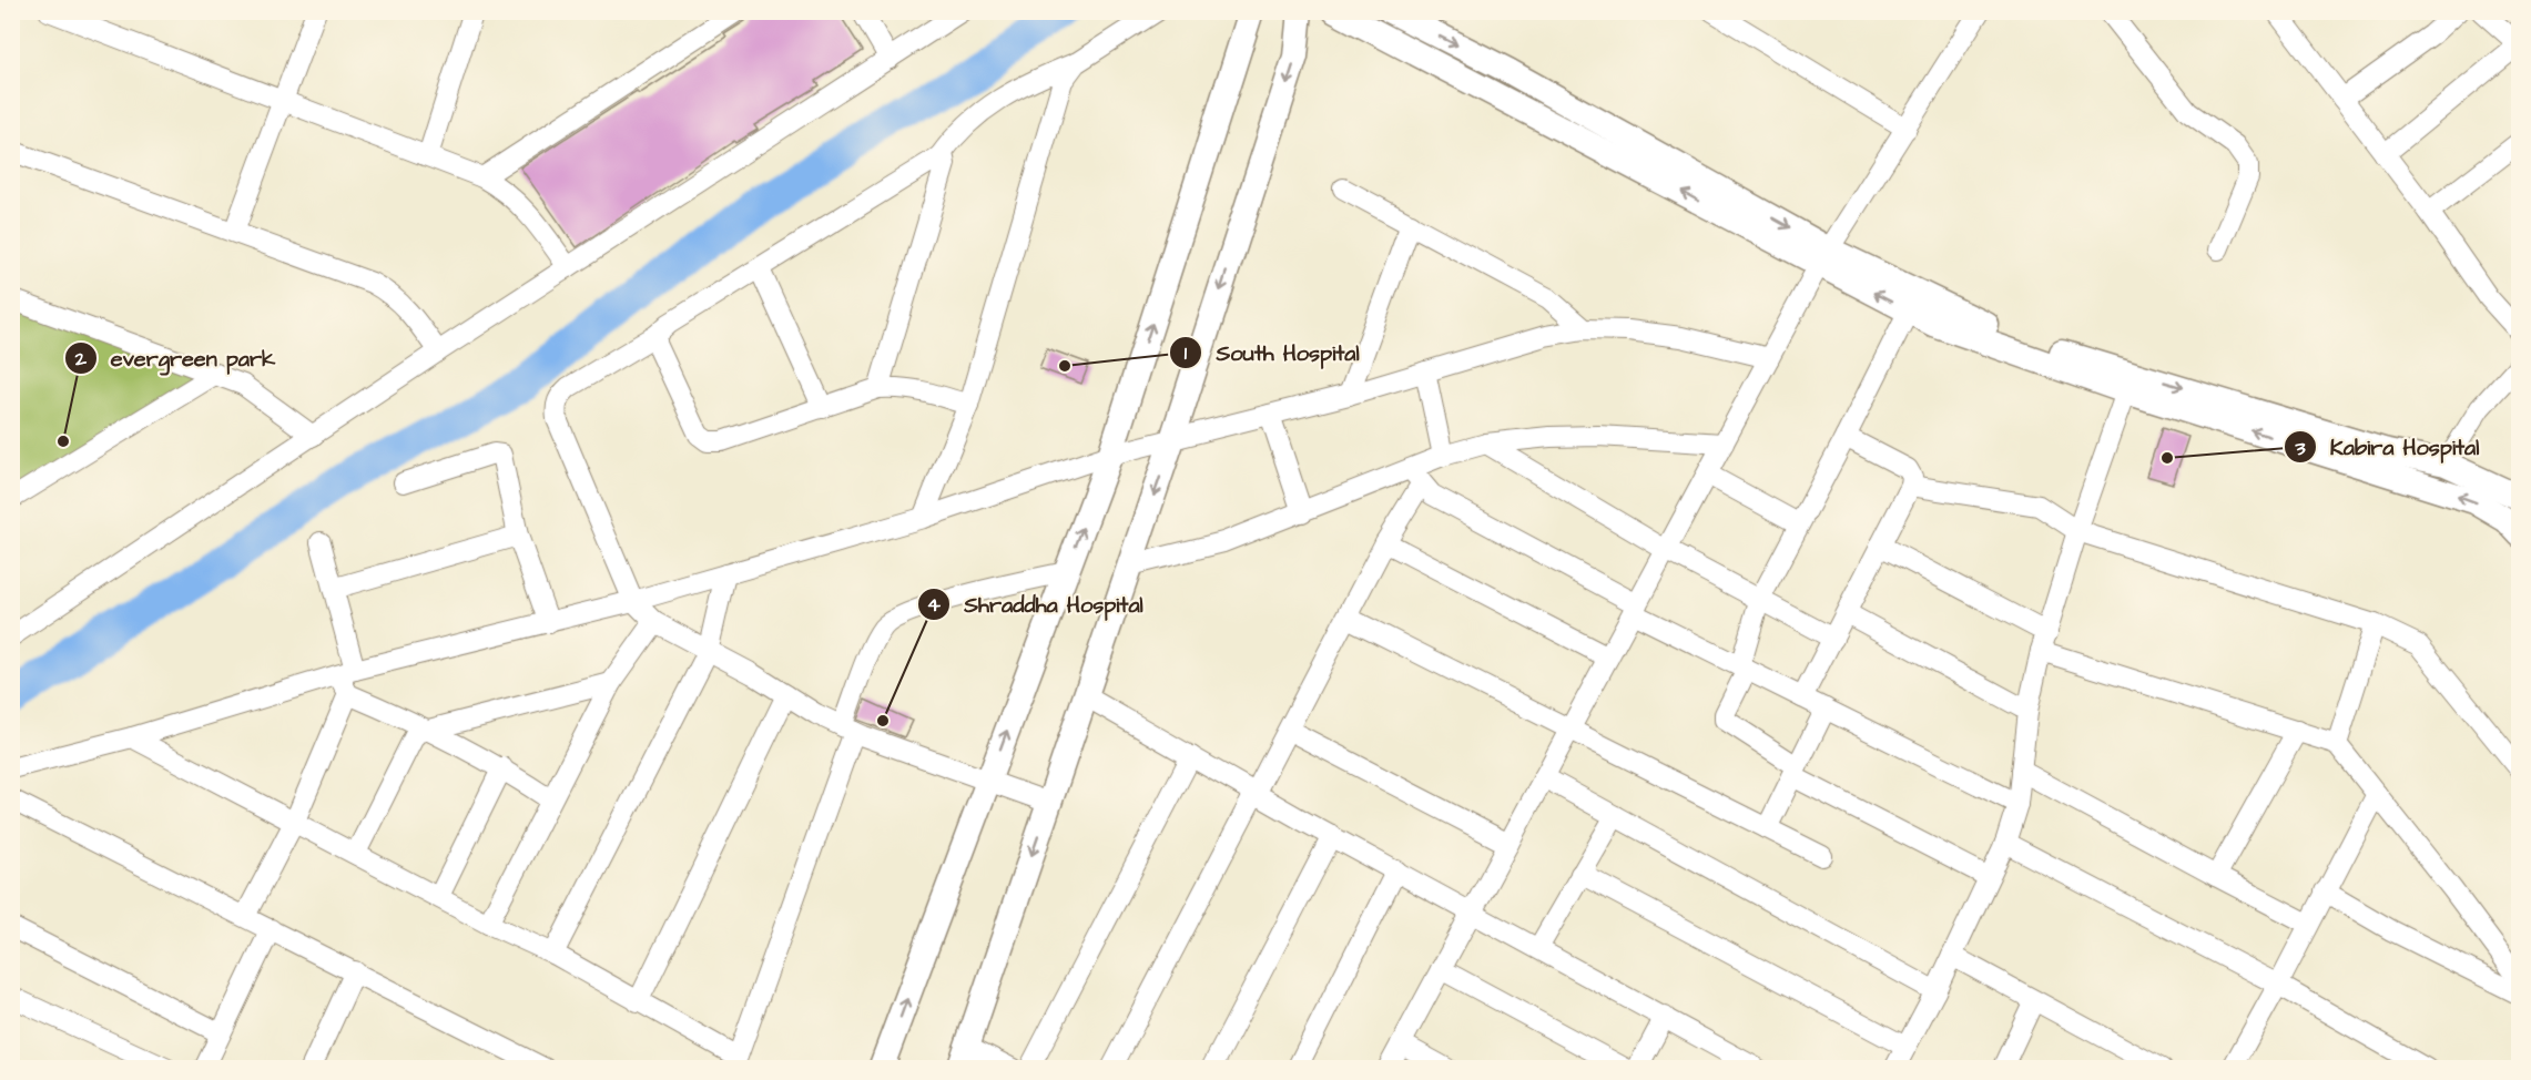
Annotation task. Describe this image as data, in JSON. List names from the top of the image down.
{
  "places": [
    "South Hospital",
    "evergreen park",
    "Kabira Hospital",
    "Shraddha Hospital"
  ]
}
